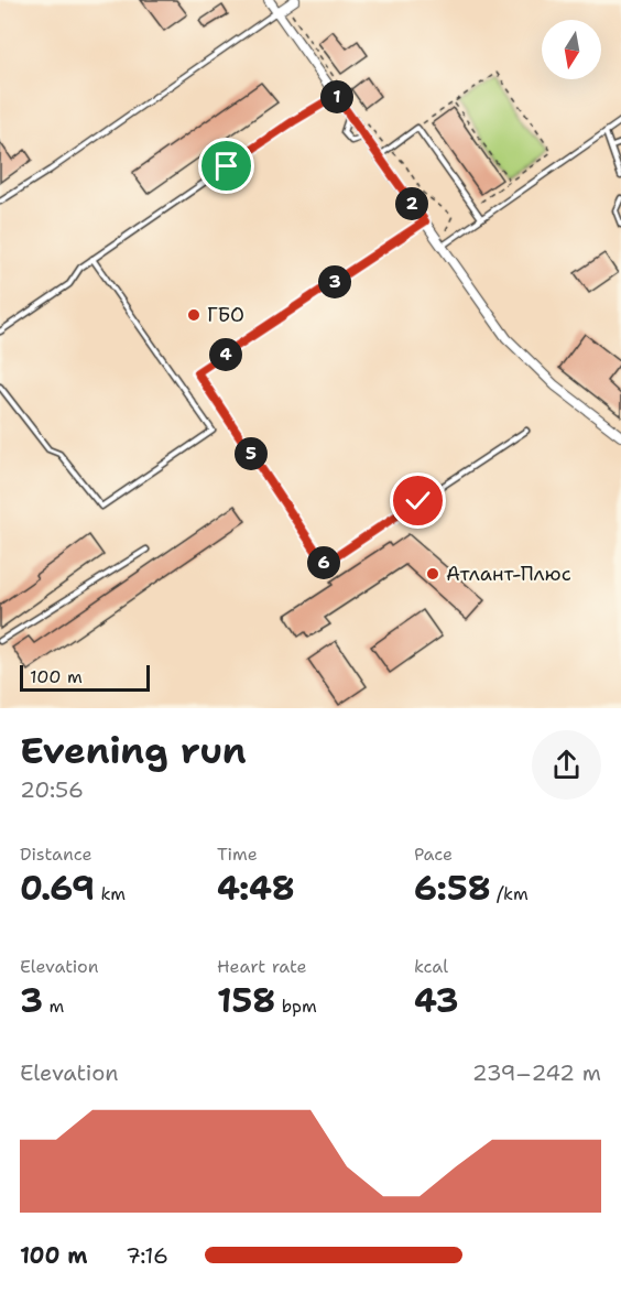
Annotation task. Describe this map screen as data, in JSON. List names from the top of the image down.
{
  "places": ["ГБО", "Атлант-Плюс"],
  "scale_bar": "100 m",
  "north": "bottom",
  "page": {
    "pins": [
      "1",
      "2",
      "3",
      "4",
      "5",
      "6"
    ],
    "scale": "100 m",
    "heading": ["Evening run", "20:56"],
    "stats": [
      ["Distance", "0.69 km"],
      ["Time", "4:48"],
      ["Pace", "6:58 /km"],
      ["Elevation", "3 m"],
      ["Heart rate", "158 bpm"],
      ["kcal", "43"]
    ],
    "chart": ["Elevation", "239–242 m"],
    "list": [
      {
        "name": "100 m",
        "note": "7:16"
      }
    ]
  }
}
